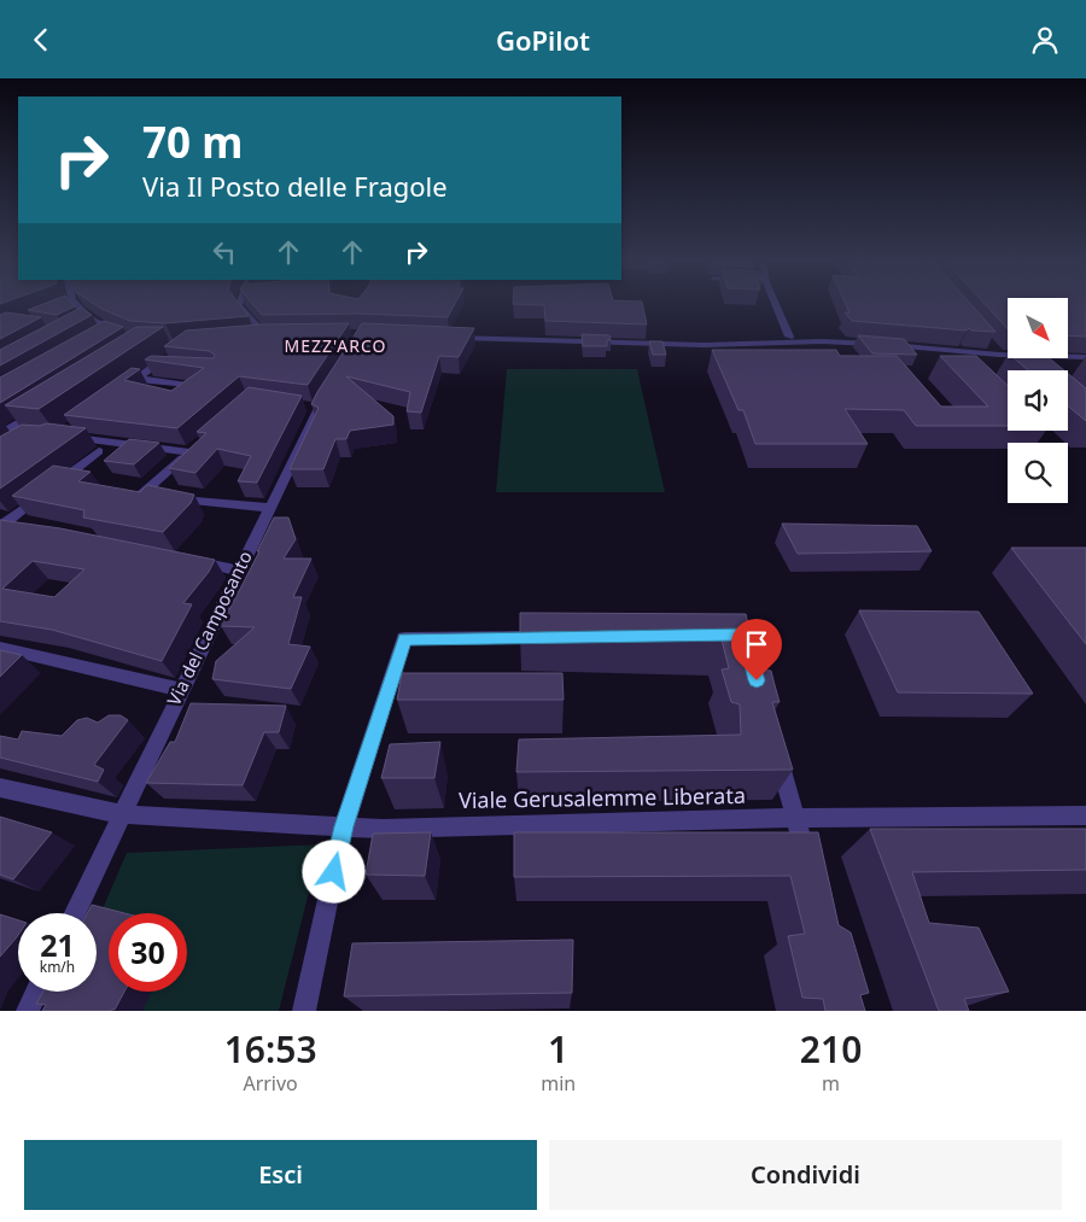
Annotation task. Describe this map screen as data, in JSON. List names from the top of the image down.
{
  "streets": {
    "street": ["Via del Camposanto", "Viale Gerusalemme Liberata"]
  },
  "crossings": [
    ["Via del Camposanto", "Viale Gerusalemme Liberata"]
  ],
  "districts": ["MEZZ'ARCO"],
  "north": "bottom right",
  "page": {
    "header": "GoPilot",
    "turn": ["70 m", "Via Il Posto delle Fragole"],
    "speed": "21 km/h",
    "limit": "30",
    "eta": [
      "16:53",
      "Arrivo",
      "1",
      "min",
      "210",
      "m"
    ],
    "buttons": ["Esci", "Condividi"]
  }
}
